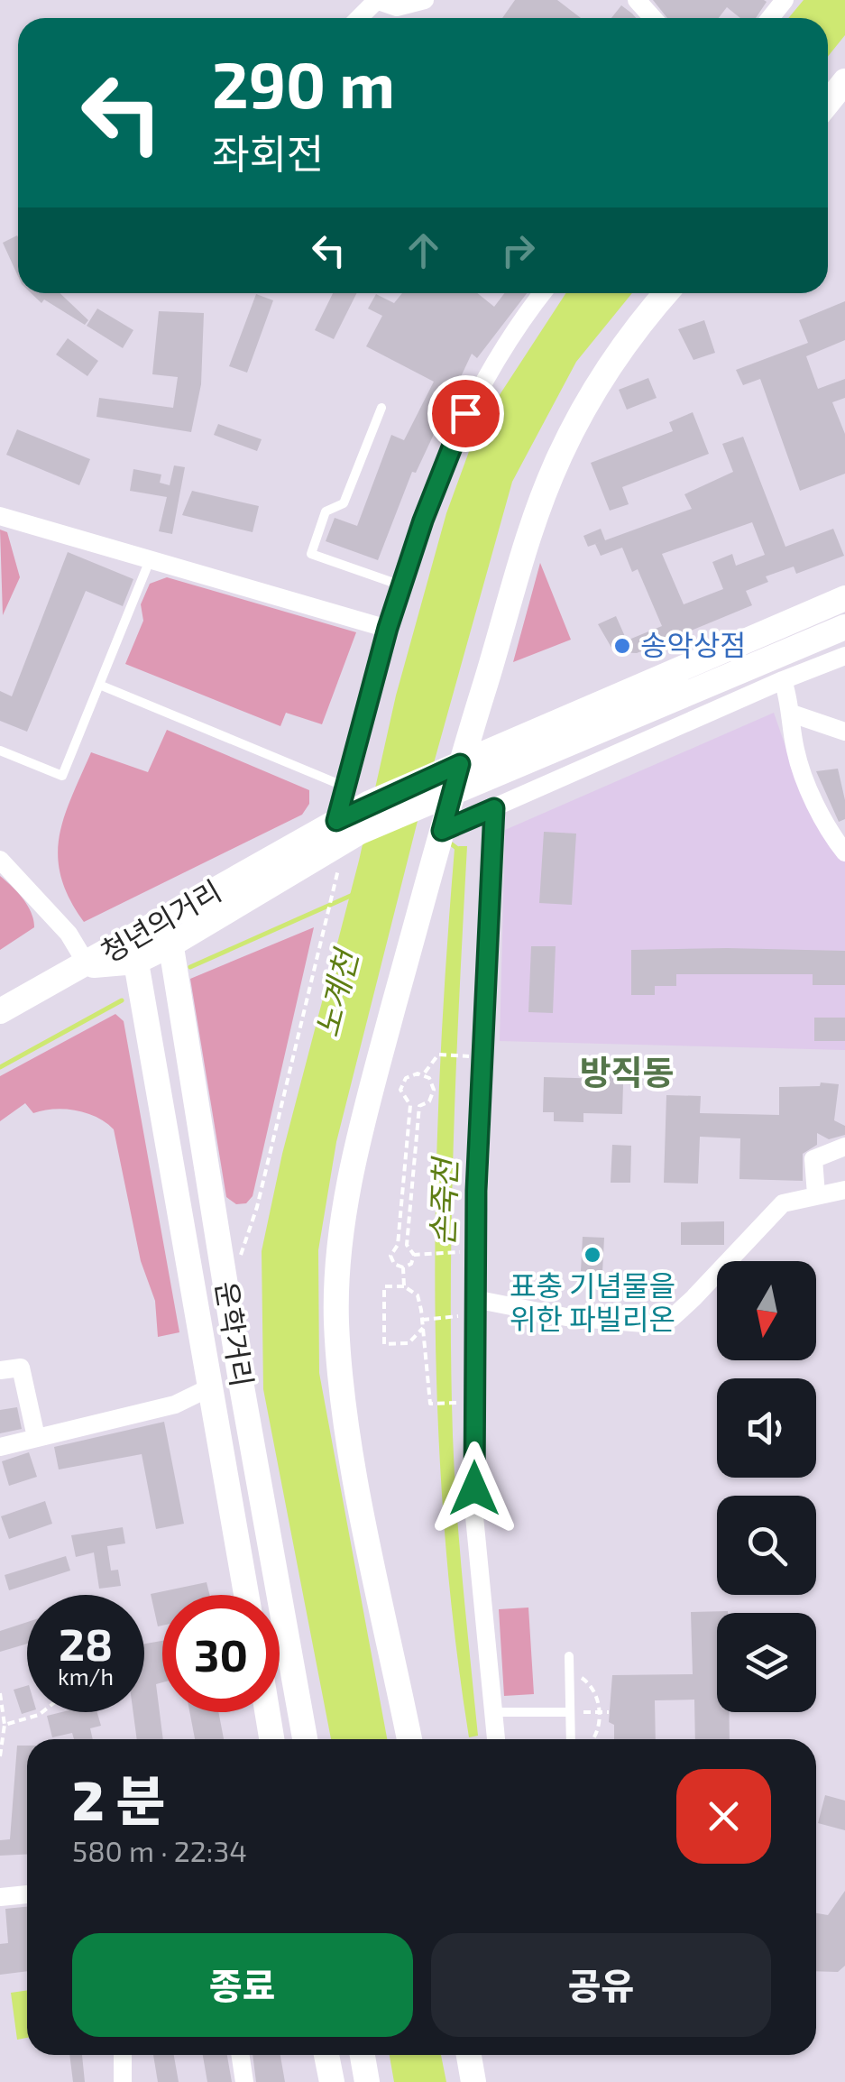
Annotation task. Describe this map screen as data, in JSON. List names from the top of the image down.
{
  "streets": {
    "main road": ["청년의거리", "운학거리"]
  },
  "crossings": [
    ["청년의거리", "운학거리"]
  ],
  "districts": ["방직동"],
  "water": ["노계천", "손죽천"],
  "places": ["송악상점", "표충 기념물을 위한 파빌리온"],
  "north": "bottom",
  "page": {
    "turn": ["290 m", "좌회전"],
    "speed": "28 km/h",
    "limit": "30",
    "heading": ["2 분", "580 m · 22:34"],
    "buttons": ["종료", "공유"]
  }
}
